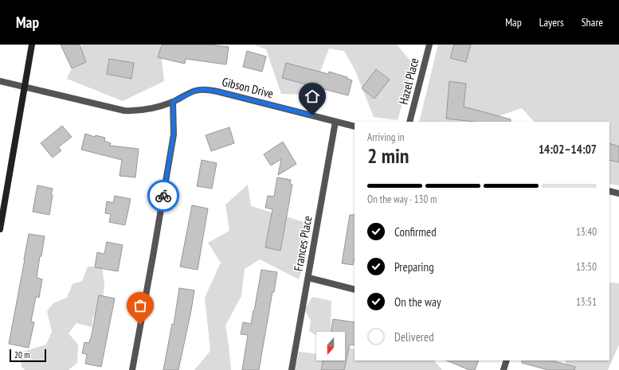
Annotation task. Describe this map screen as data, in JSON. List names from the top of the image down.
{
  "streets": {
    "street": ["Hazel Place", "Gibson Drive", "Frances Place"]
  },
  "crossings": [
    ["Gibson Drive", "Frances Place"]
  ],
  "scale_bar": "20 m",
  "north": "bottom",
  "page": {
    "header": "Map",
    "nav": ["Map", "Layers", "Share"],
    "heading": ["2 min", "Arriving in", "14:02–14:07"],
    "bar": "On the way · 130 m",
    "list": [
      ["Confirmed", "13:40"],
      ["Preparing", "13:50"],
      ["On the way", "13:51"],
      "Delivered"
    ],
    "scale": "20 m"
  }
}
